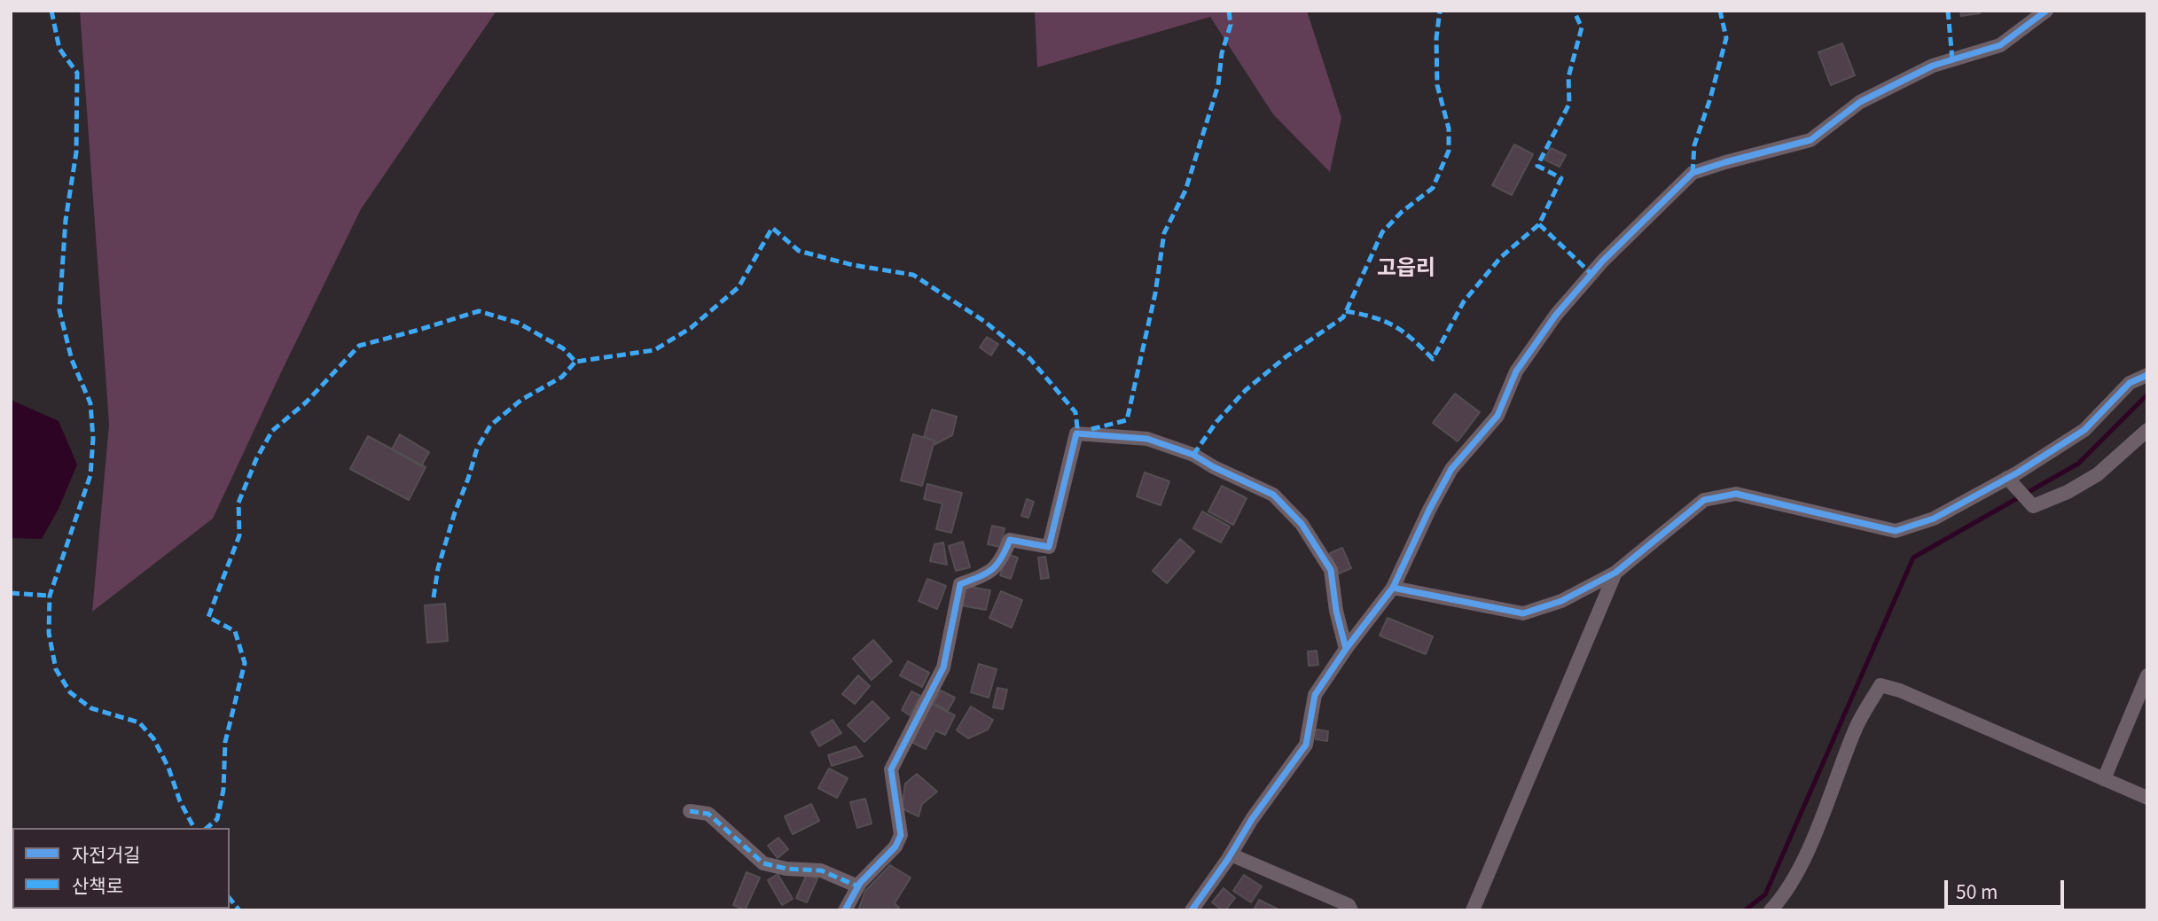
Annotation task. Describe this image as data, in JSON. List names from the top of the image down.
{
  "districts": ["고읍리"],
  "legend": ["자전거길", "산책로"],
  "scale_bar": "50 m"
}
